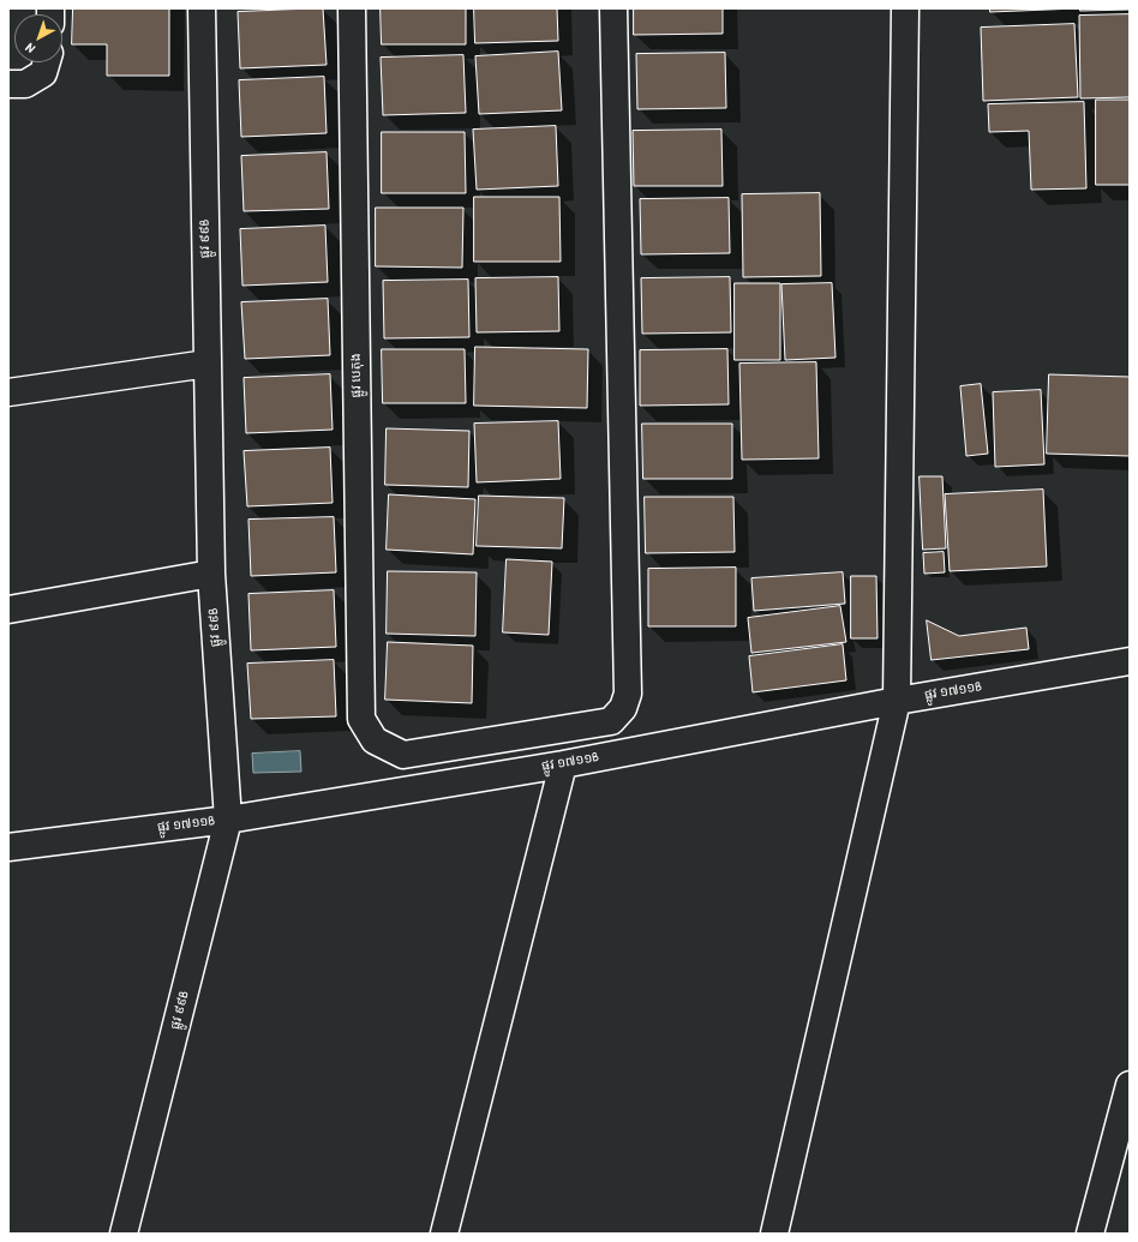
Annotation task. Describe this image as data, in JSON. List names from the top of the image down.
{
  "streets": {
    "street": ["ផ្លូវ ៩៩B", "ផ្លូវ បេតុង", "ផ្លូវ ១៧១១B"]
  },
  "crossings": [
    ["ផ្លូវ ៩៩B", "ផ្លូវ ១៧១១B"]
  ],
  "north": "bottom left"
}
